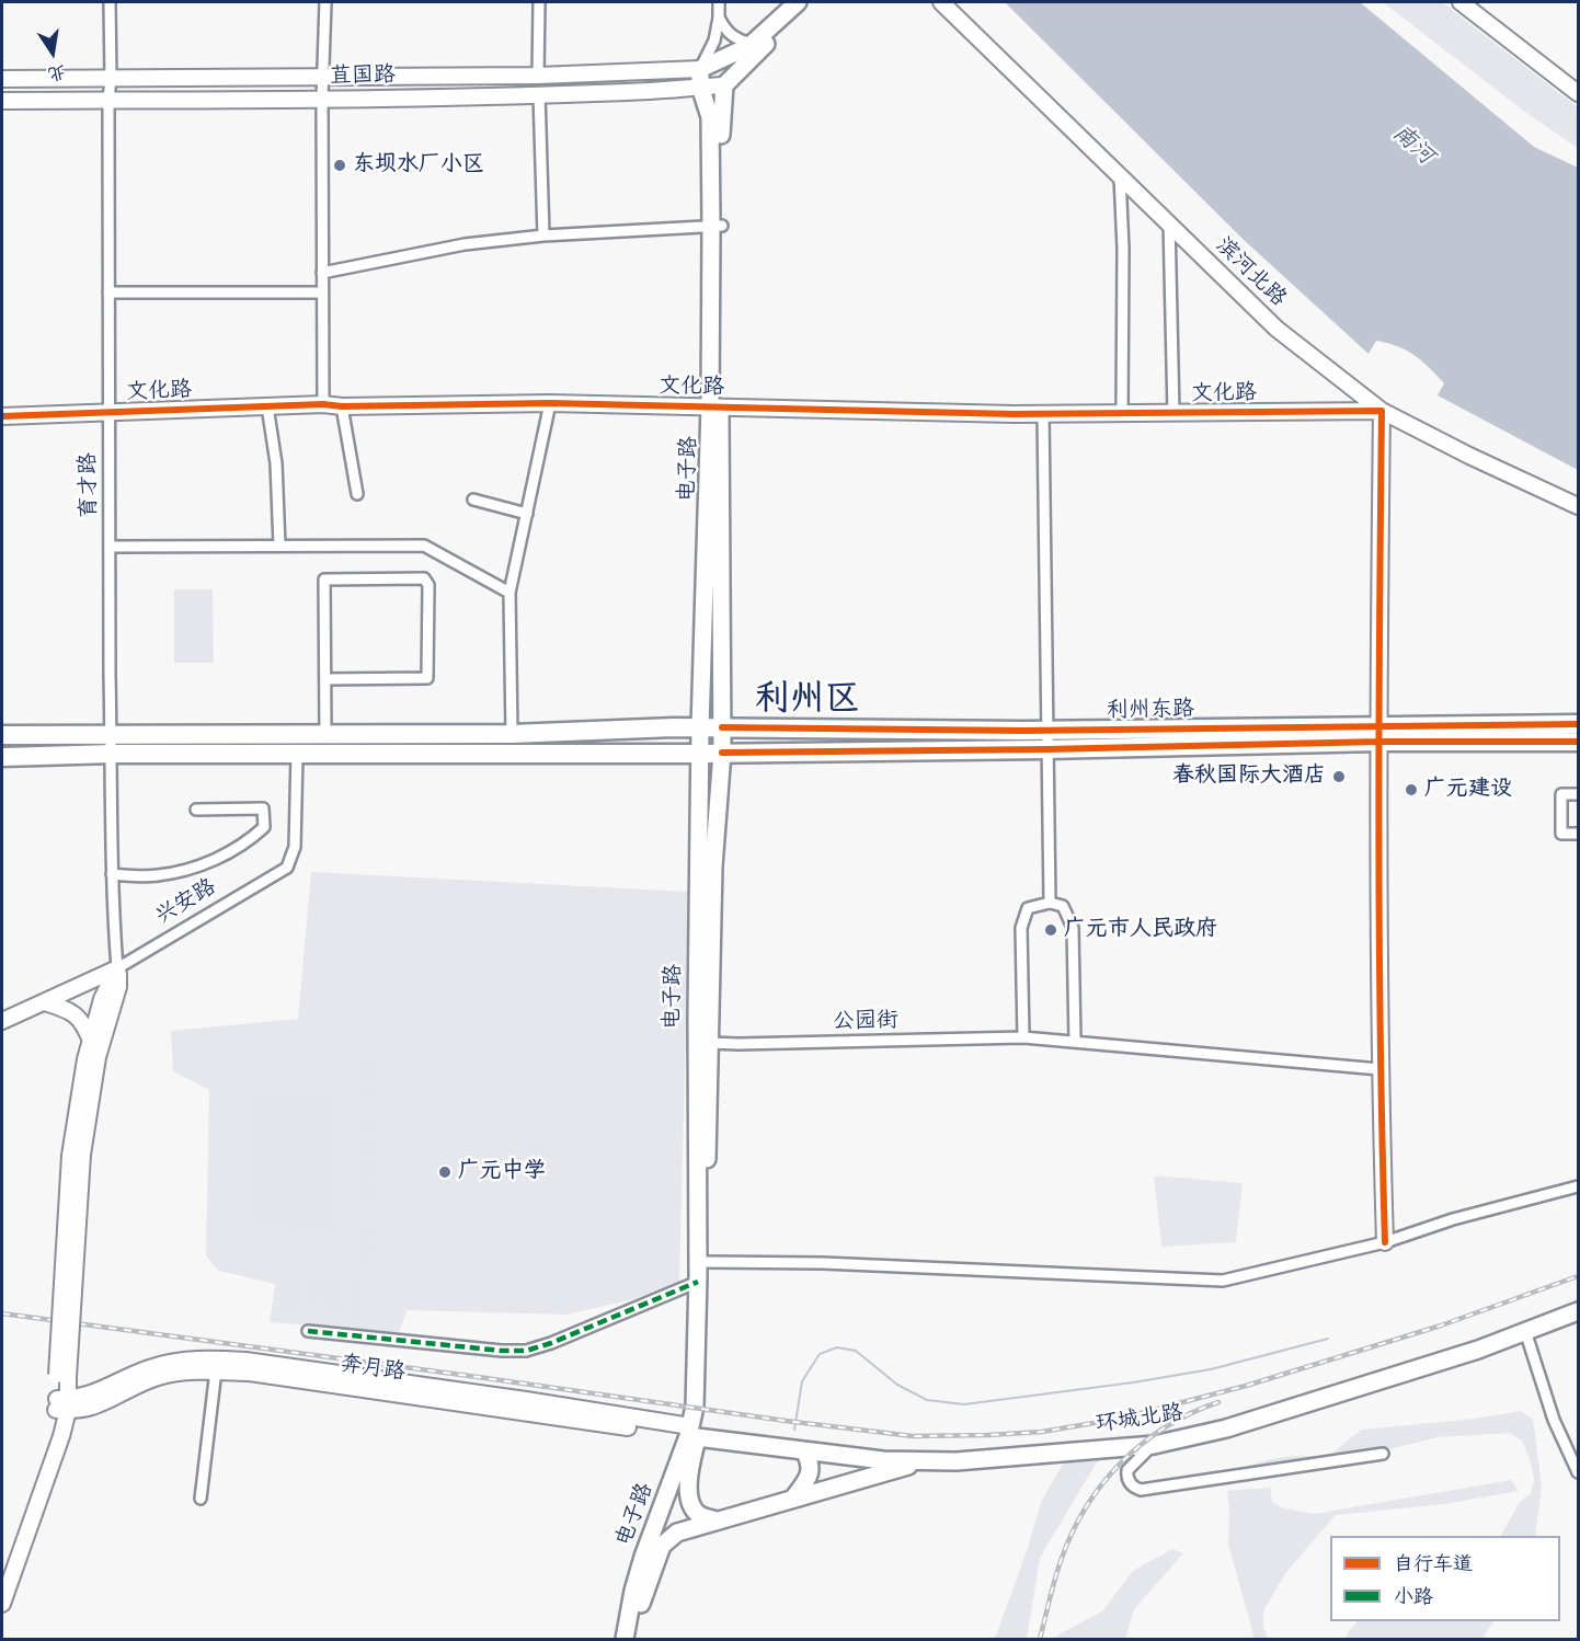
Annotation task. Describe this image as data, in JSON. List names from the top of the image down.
{
  "streets": {
    "highway": ["利州东路"],
    "main road": ["电子路", "环城北路"],
    "street": [
      "苴国路",
      "滨河北路",
      "文化路",
      "育才路",
      "兴安路",
      "公园街",
      "奔月路"
    ]
  },
  "crossings": [
    ["苴国路", "电子路"],
    ["苴国路", "育才路"],
    ["滨河北路", "文化路"],
    ["文化路", "电子路"],
    ["文化路", "育才路"],
    ["电子路", "利州东路"],
    ["电子路", "公园街"],
    ["电子路", "奔月路"],
    ["电子路", "环城北路"],
    ["育才路", "利州东路"],
    ["育才路", "兴安路"],
    ["利州东路", "兴安路"],
    ["奔月路", "环城北路"]
  ],
  "districts": ["利州区"],
  "water": ["南河"],
  "places": [
    "东坝水厂小区",
    "春秋国际大酒店",
    "广元建设",
    "广元市人民政府",
    "广元中学"
  ],
  "legend": ["自行车道", "小路"],
  "north": "bottom"
}
